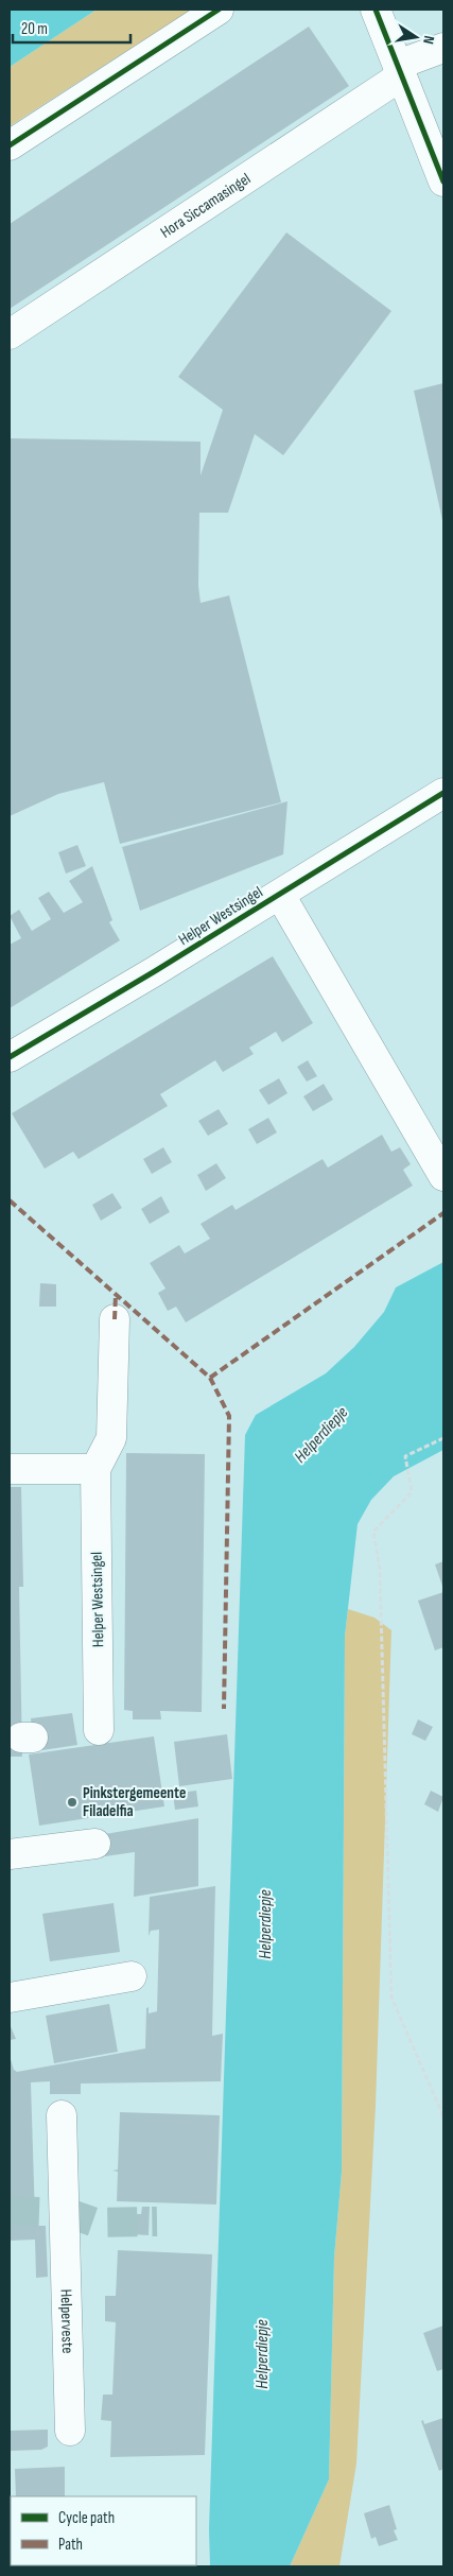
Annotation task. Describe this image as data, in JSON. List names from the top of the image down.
{
  "streets": {
    "street": ["Hora Siccamasingel", "Helper Westsingel", "Helperveste"]
  },
  "water": ["Helperdiepje"],
  "places": ["Pinkstergemeente Filadelfia"],
  "legend": ["Cycle path", "Path"],
  "scale_bar": "20 m",
  "north": "right"
}
